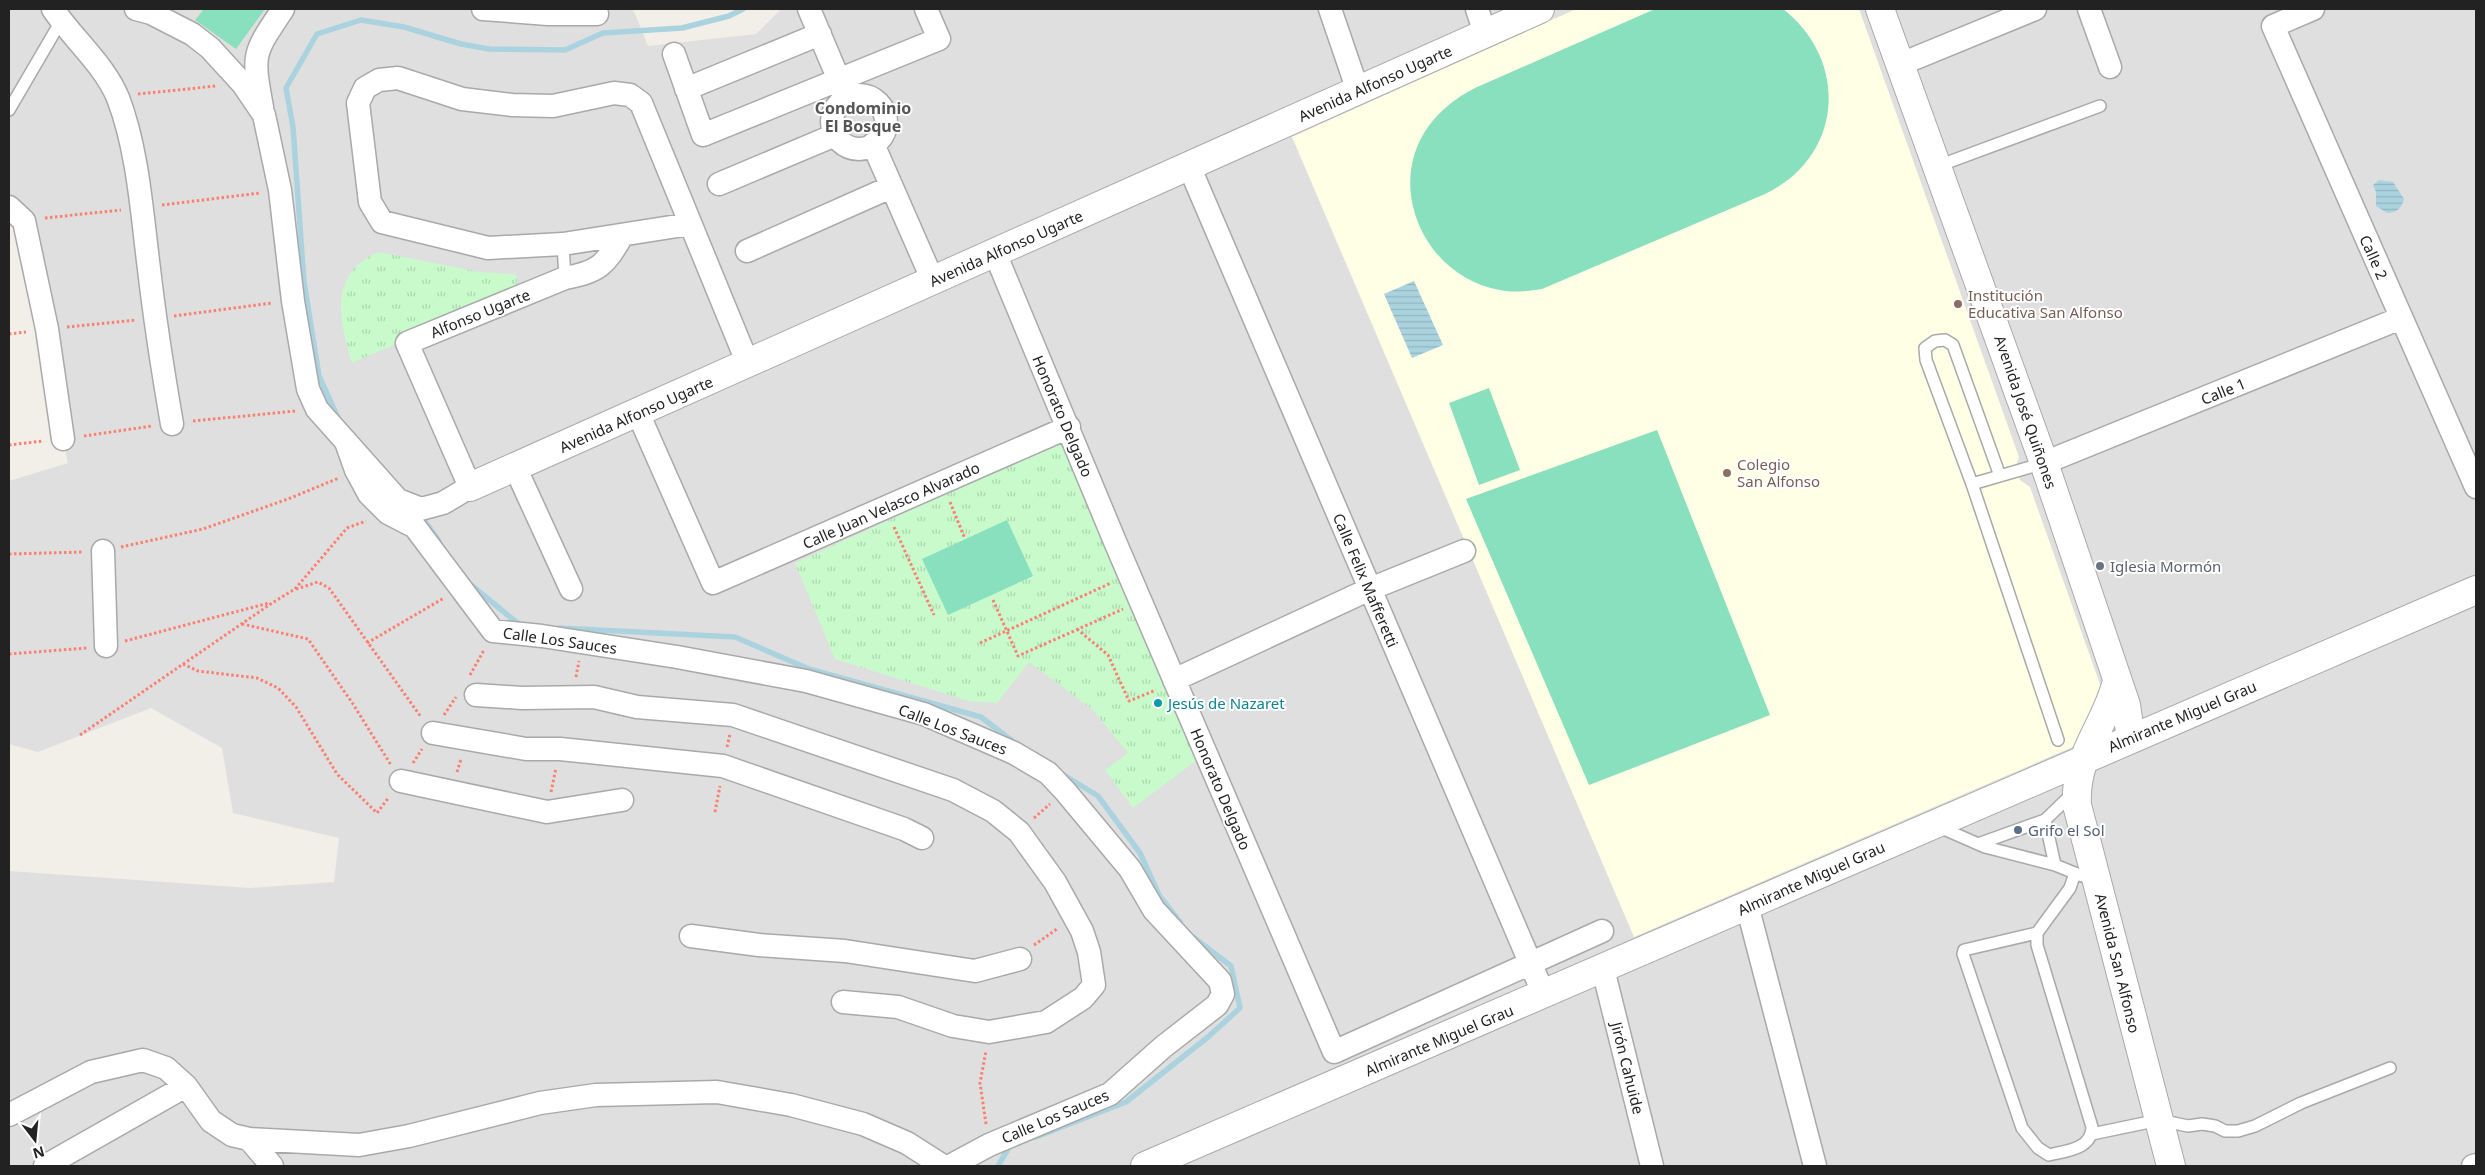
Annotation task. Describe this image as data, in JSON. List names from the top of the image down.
{
  "streets": {
    "street": [
      "Avenida Alfonso Ugarte",
      "Calle 2",
      "Alfonso Ugarte",
      "Calle 1",
      "Avenida José Quiñones",
      "Honorato Delgado",
      "Calle Juan Velasco Alvarado",
      "Calle Felix Mafferetti",
      "Calle Los Sauces",
      "Almirante Miguel Grau",
      "Avenida San Alfonso",
      "Jirón Cahuide"
    ]
  },
  "crossings": [
    ["Avenida Alfonso Ugarte", "Alfonso Ugarte"],
    ["Avenida Alfonso Ugarte", "Honorato Delgado"],
    ["Avenida Alfonso Ugarte", "Calle Juan Velasco Alvarado"],
    ["Avenida Alfonso Ugarte", "Calle Felix Mafferetti"],
    ["Calle 2", "Calle 1"],
    ["Calle 1", "Avenida José Quiñones"],
    ["Avenida José Quiñones", "Almirante Miguel Grau"],
    ["Honorato Delgado", "Calle Juan Velasco Alvarado"],
    ["Honorato Delgado", "Calle Felix Mafferetti"],
    ["Calle Felix Mafferetti", "Almirante Miguel Grau"],
    ["Almirante Miguel Grau", "Avenida San Alfonso"],
    ["Almirante Miguel Grau", "Jirón Cahuide"]
  ],
  "districts": ["Condominio El Bosque"],
  "places": [
    "Institución Educativa San Alfonso",
    "Colegio San Alfonso",
    "Iglesia Mormón",
    "Jesús de Nazaret",
    "Grifo el Sol"
  ],
  "north": "bottom"
}
